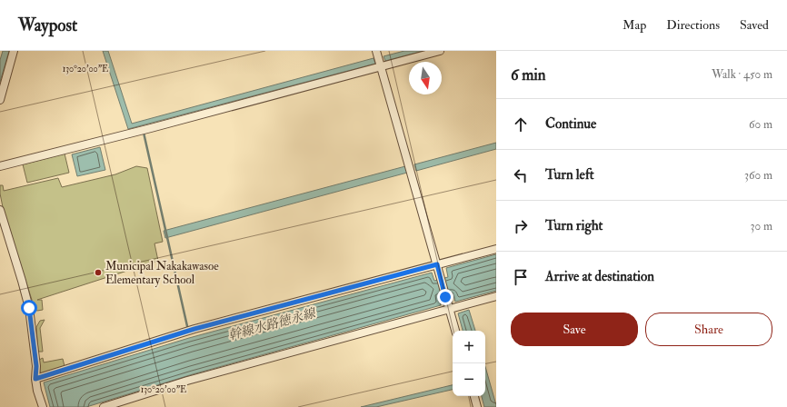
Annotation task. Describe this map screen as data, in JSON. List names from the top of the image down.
{
  "water": ["幹線水路徳永線"],
  "places": ["Municipal Nakakawasoe Elementary School"],
  "north": "bottom",
  "page": {
    "header": "Waypost",
    "nav": ["Map", "Directions", "Saved"],
    "heading": ["6 min", "Walk · 450 m"],
    "list": [
      ["Continue", "60 m"],
      ["Turn left", "360 m"],
      ["Turn right", "30 m"],
      "Arrive at destination"
    ],
    "buttons": ["Save", "Share"],
    "map_buttons": ["+", "−"]
  },
  "coordinates": ["130°20'00\"E"]
}
